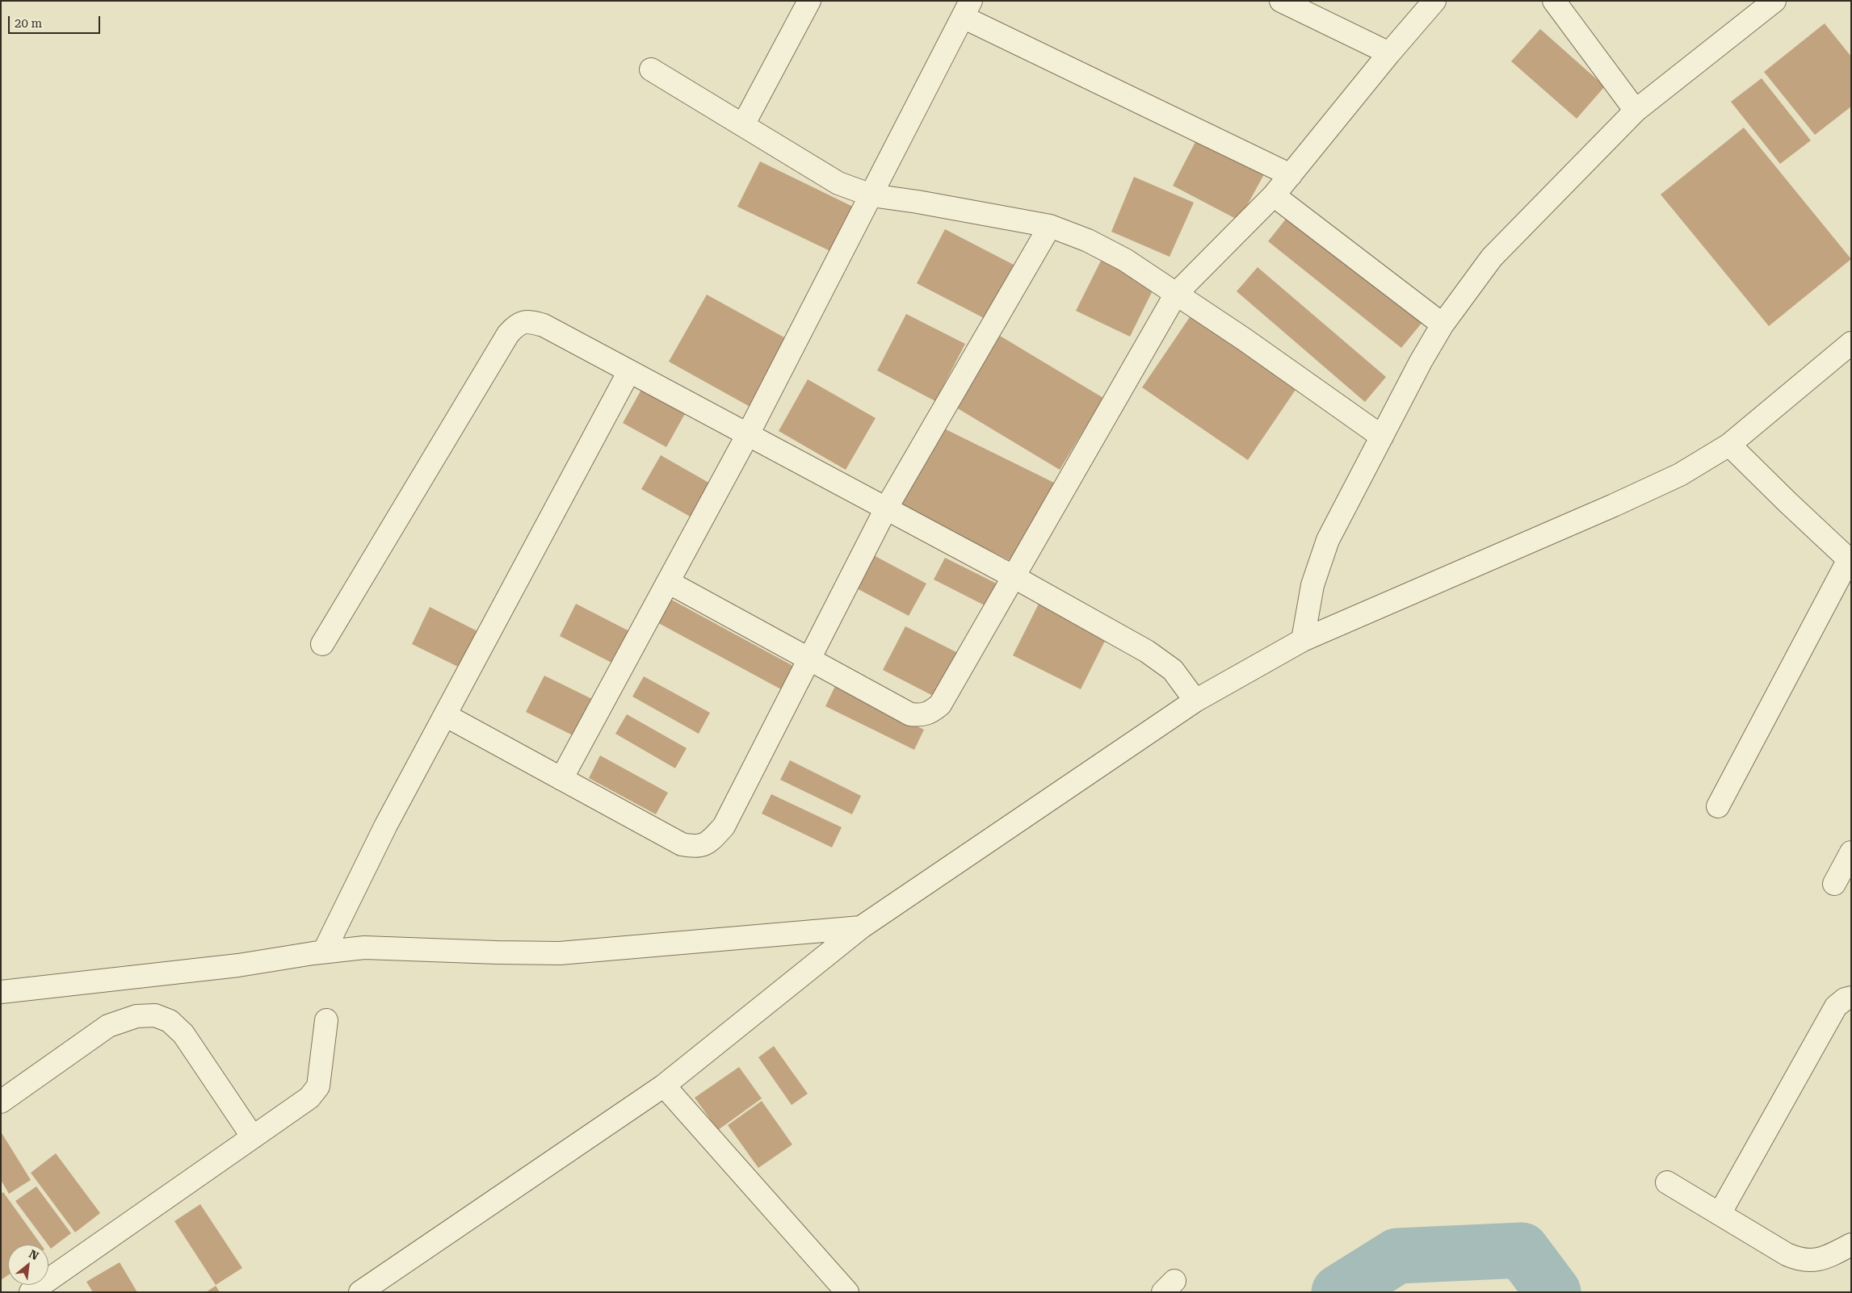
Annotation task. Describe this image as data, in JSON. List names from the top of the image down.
{
  "scale_bar": "20 m",
  "north": "top right"
}
